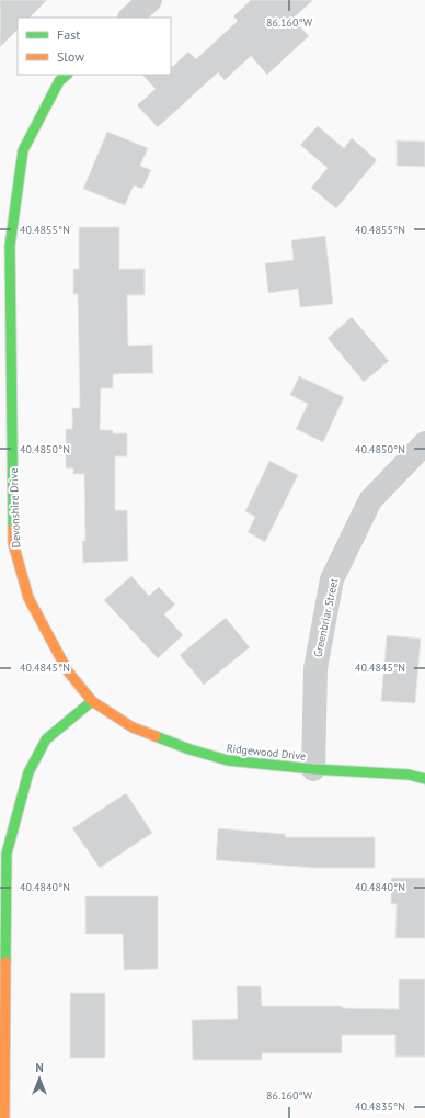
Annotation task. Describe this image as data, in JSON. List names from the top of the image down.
{
  "streets": {
    "street": ["Devonshire Drive", "Greenbriar Street", "Ridgewood Drive"]
  },
  "crossings": [
    ["Devonshire Drive", "Ridgewood Drive"],
    ["Greenbriar Street", "Ridgewood Drive"]
  ],
  "legend": ["Fast", "Slow"],
  "north": "top",
  "coordinates": [
    "86.160°W",
    "40.4855°N",
    "40.4850°N",
    "40.4845°N",
    "40.4840°N",
    "40.4835°N"
  ]
}
